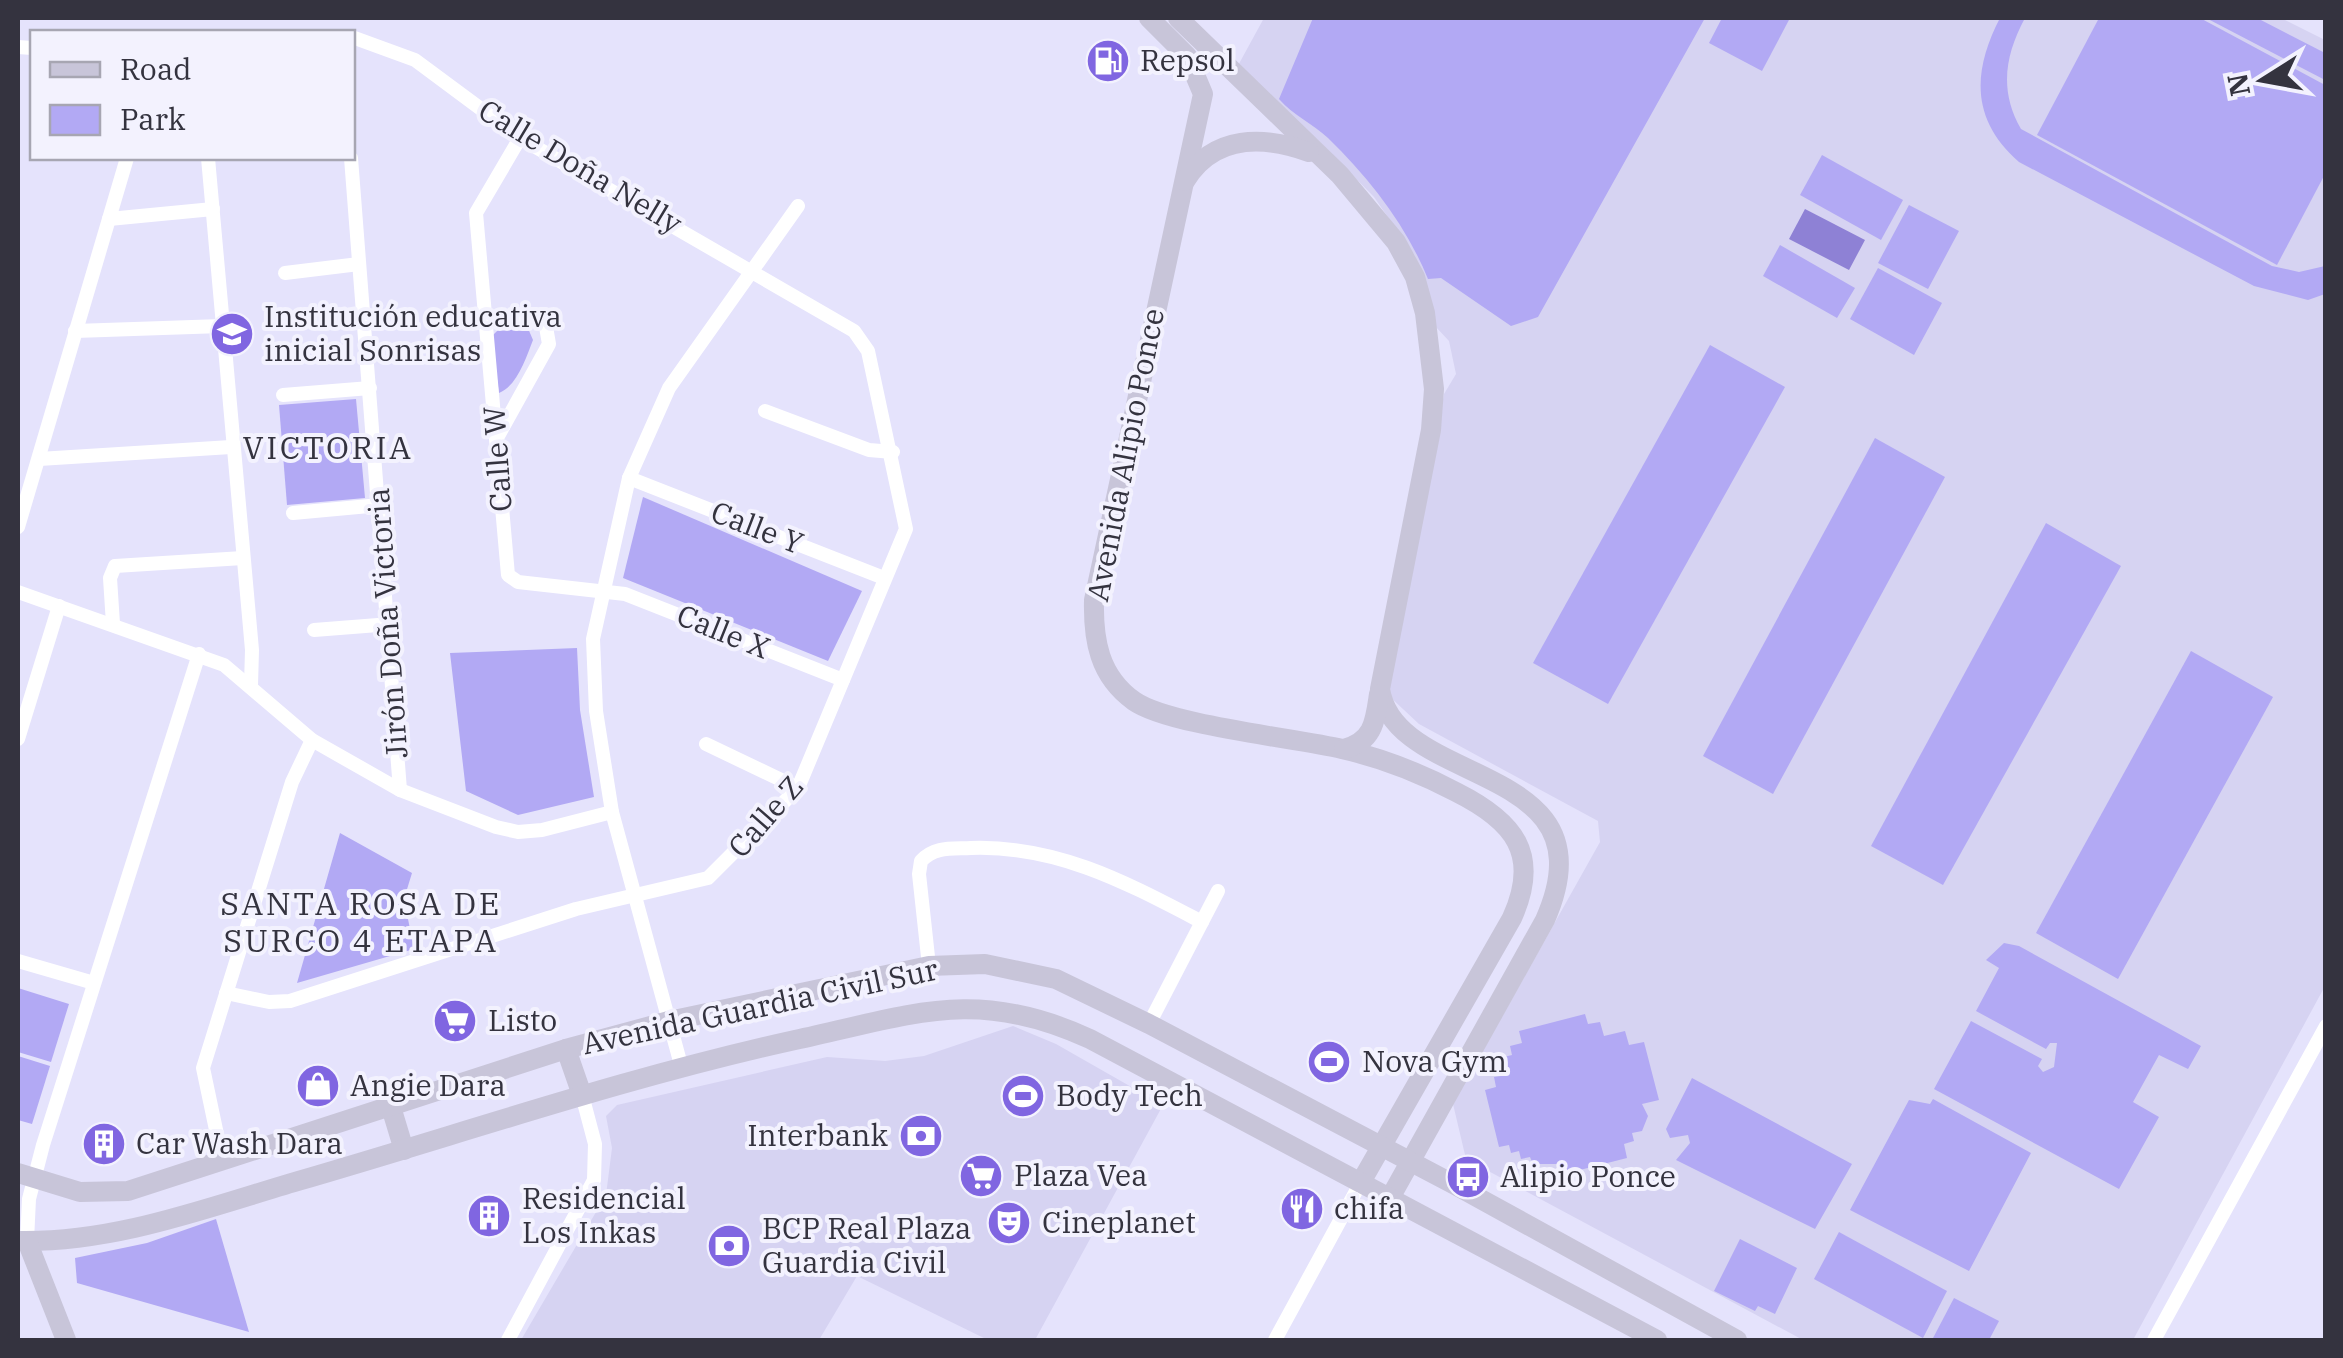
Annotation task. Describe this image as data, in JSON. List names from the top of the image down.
{
  "streets": {
    "main road": ["Avenida Alipio Ponce", "Avenida Guardia Civil Sur"],
    "street": [
      "Calle Doña Nelly",
      "Calle W",
      "Calle Y",
      "Jirón Doña Victoria",
      "Calle X",
      "Calle Z"
    ]
  },
  "crossings": [
    ["Calle Doña Nelly", "Calle W"],
    ["Calle Doña Nelly", "Calle Z"],
    ["Avenida Alipio Ponce", "Avenida Guardia Civil Sur"],
    ["Calle W", "Calle X"],
    ["Calle Y", "Calle Z"],
    ["Calle X", "Calle Z"]
  ],
  "districts": ["VICTORIA", "SANTA ROSA DE SURCO 4 ETAPA"],
  "places": {
    "fuel station": ["Repsol"],
    "school or university": ["Institución educativa inicial Sonrisas"],
    "supermarket": ["Listo", "Plaza Vea"],
    "sports": ["Nova Gym", "Body Tech"],
    "shop": ["Angie Dara"],
    "bank": ["Interbank", "BCP Real Plaza Guardia Civil"],
    "building": ["Car Wash Dara", "Residencial Los Inkas"],
    "bus stop": ["Alipio Ponce"],
    "restaurant": ["chifa"],
    "theatre": ["Cineplanet"]
  },
  "legend": ["Road", "Park"],
  "north": "left"
}
